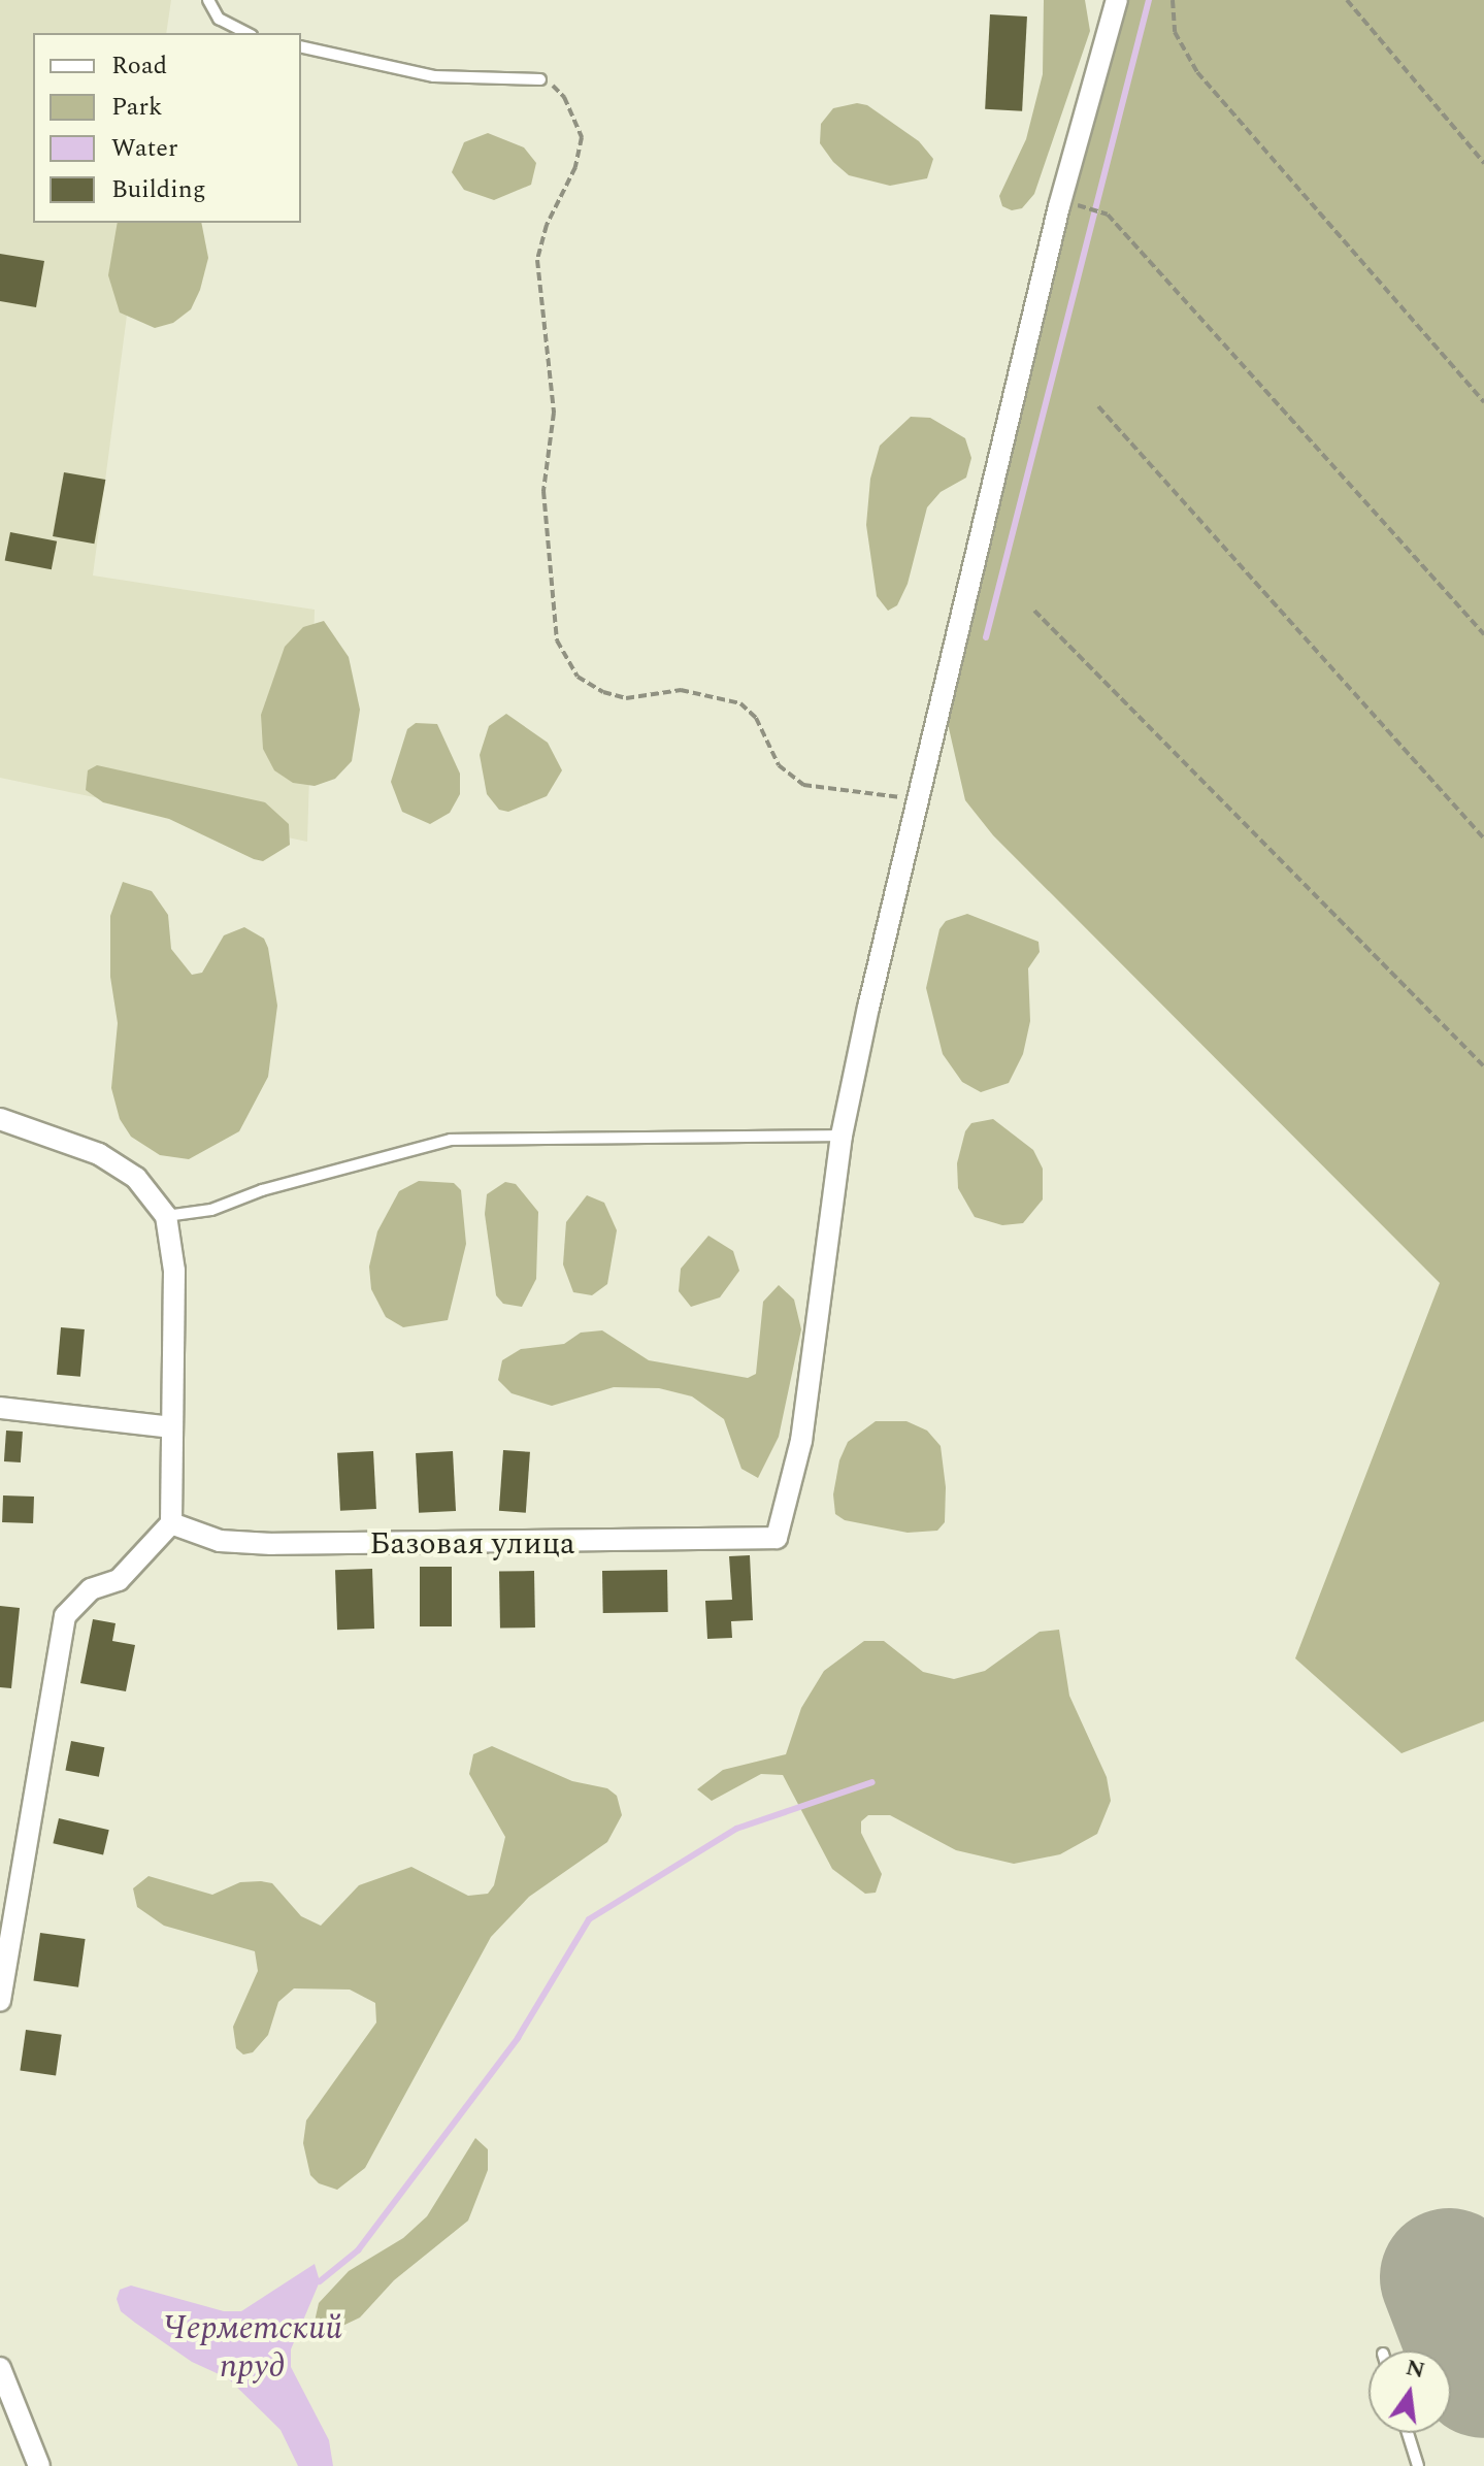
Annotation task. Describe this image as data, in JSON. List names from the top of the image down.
{
  "streets": {
    "street": ["Базовая улица"]
  },
  "water": ["Черметский пруд"],
  "legend": [
    "Road",
    "Park",
    "Water",
    "Building"
  ],
  "north": "top"
}
